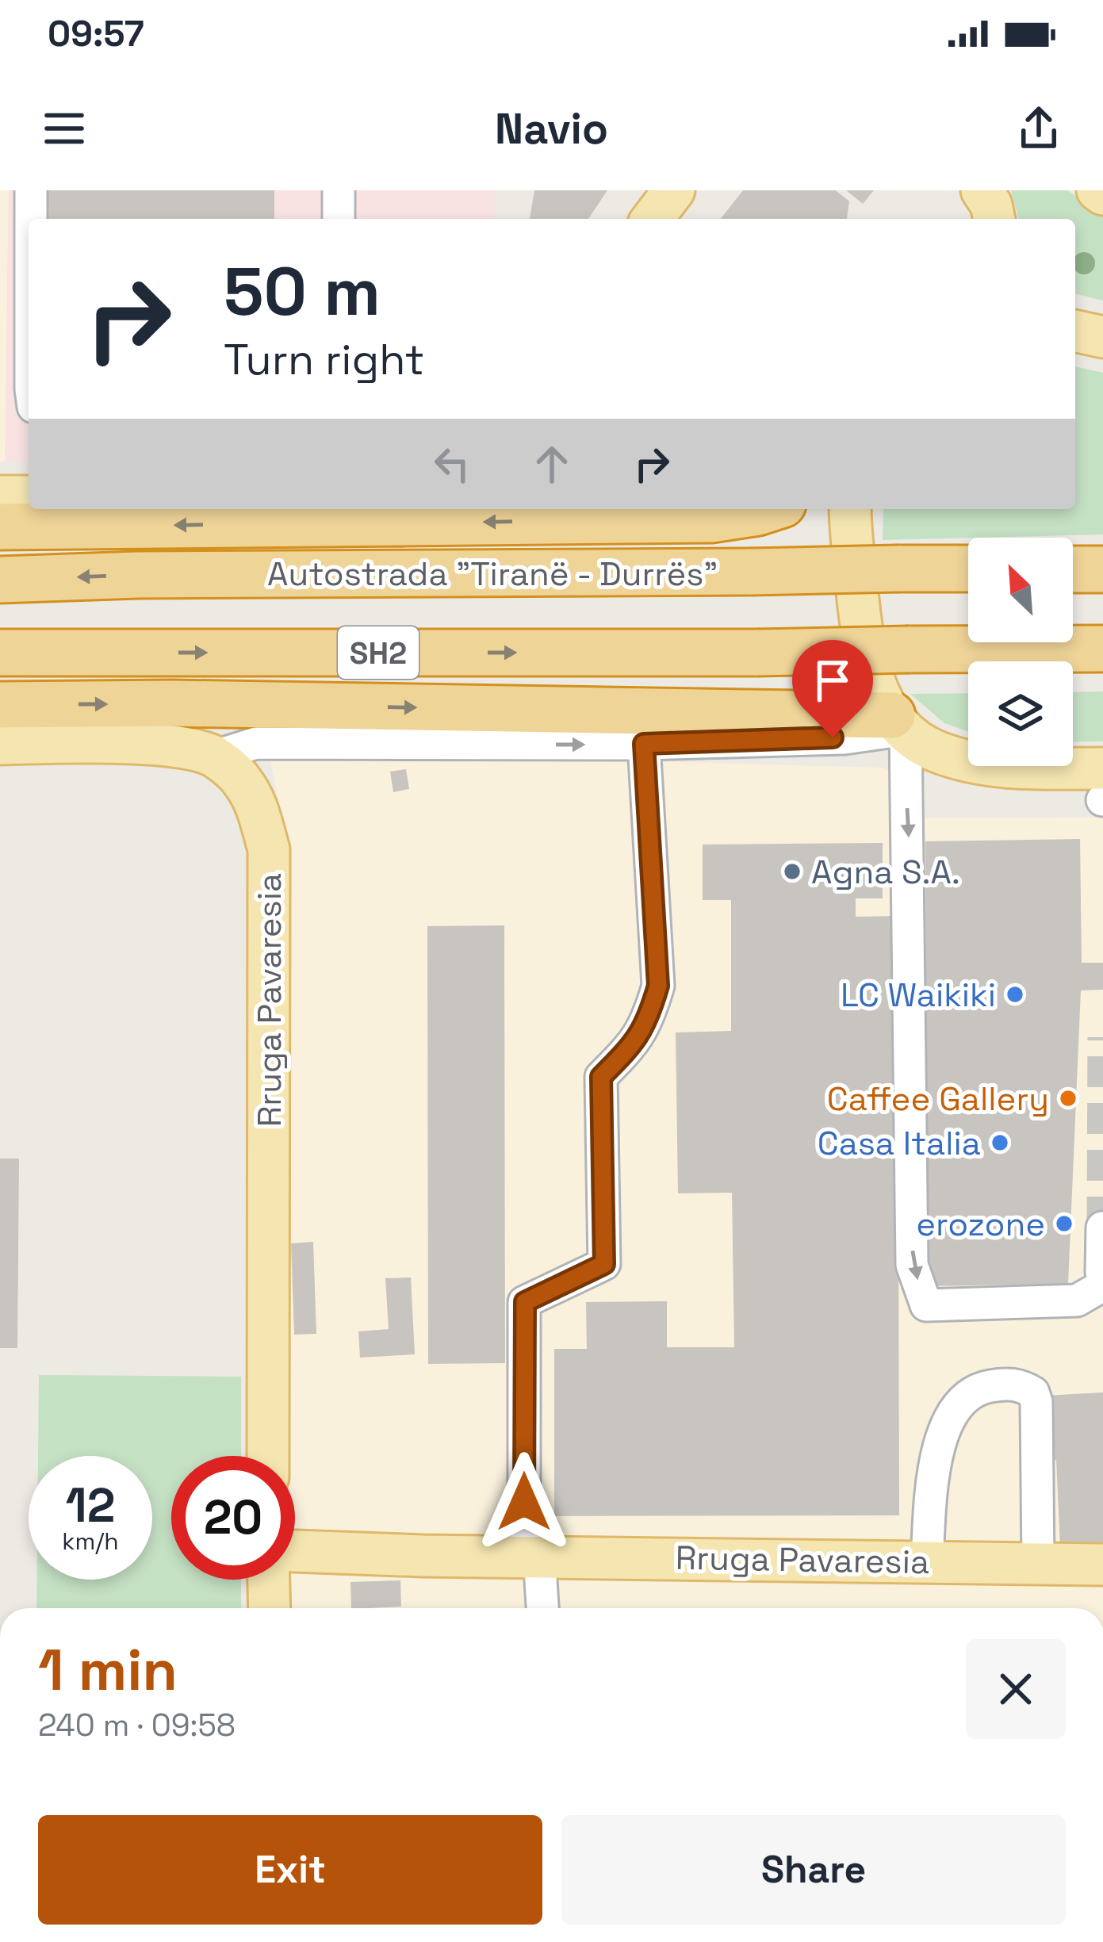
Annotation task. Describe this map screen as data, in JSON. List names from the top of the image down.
{
  "streets": {
    "highway": ["Autostrada \"Tiranë - Durrës\"", "SH2"],
    "main road": ["Rruga Pavaresia"]
  },
  "places": [
    "Agna S.A.",
    "LC Waikiki",
    "Caffee Gallery",
    "Casa Italia",
    "erozone"
  ],
  "north": "top left",
  "page": {
    "status": "09:57",
    "header": "Navio",
    "turn": ["50 m", "Turn right"],
    "speed": "12 km/h",
    "limit": "20",
    "heading": ["1 min", "240 m · 09:58"],
    "buttons": ["Exit", "Share"]
  }
}
